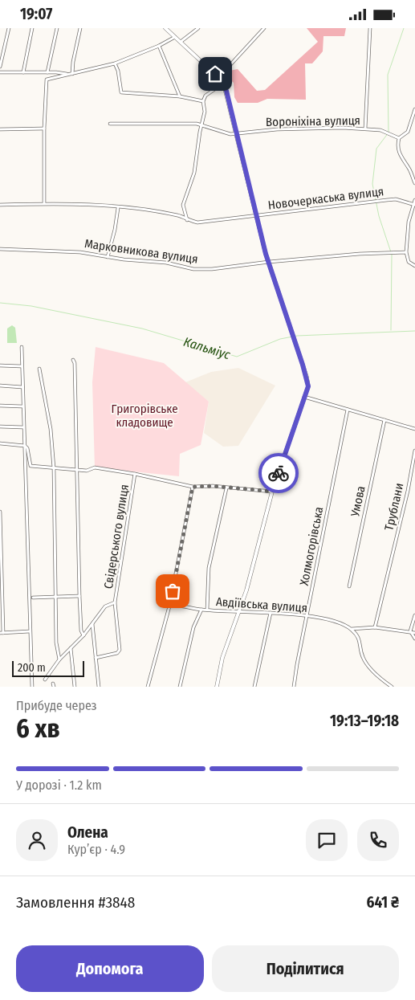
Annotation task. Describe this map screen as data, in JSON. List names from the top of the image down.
{
  "streets": {
    "street": [
      "Вороніхіна вулиця",
      "Новочеркаська вулиця",
      "Марковникова вулиця",
      "Умова",
      "Трублани",
      "Свiдерського вулиця",
      "Холмогорівська",
      "Авдіївська вулиця"
    ]
  },
  "crossings": [
    ["Трублани", "Авдіївська вулиця"],
    ["Холмогорівська", "Авдіївська вулиця"]
  ],
  "water": ["Кальміус"],
  "parks": ["Григорівське кладовище"],
  "scale_bar": "200 m",
  "page": {
    "status": "19:07",
    "scale": "200 m",
    "heading": ["6 хв", "Прибуде через", "19:13–19:18"],
    "panel": [
      "Олена",
      "Кур’єр · 4.9",
      "Замовлення #3848",
      "641 ₴"
    ],
    "bar": "У дорозі · 1.2 km",
    "buttons": ["Допомога", "Поділитися"]
  }
}
